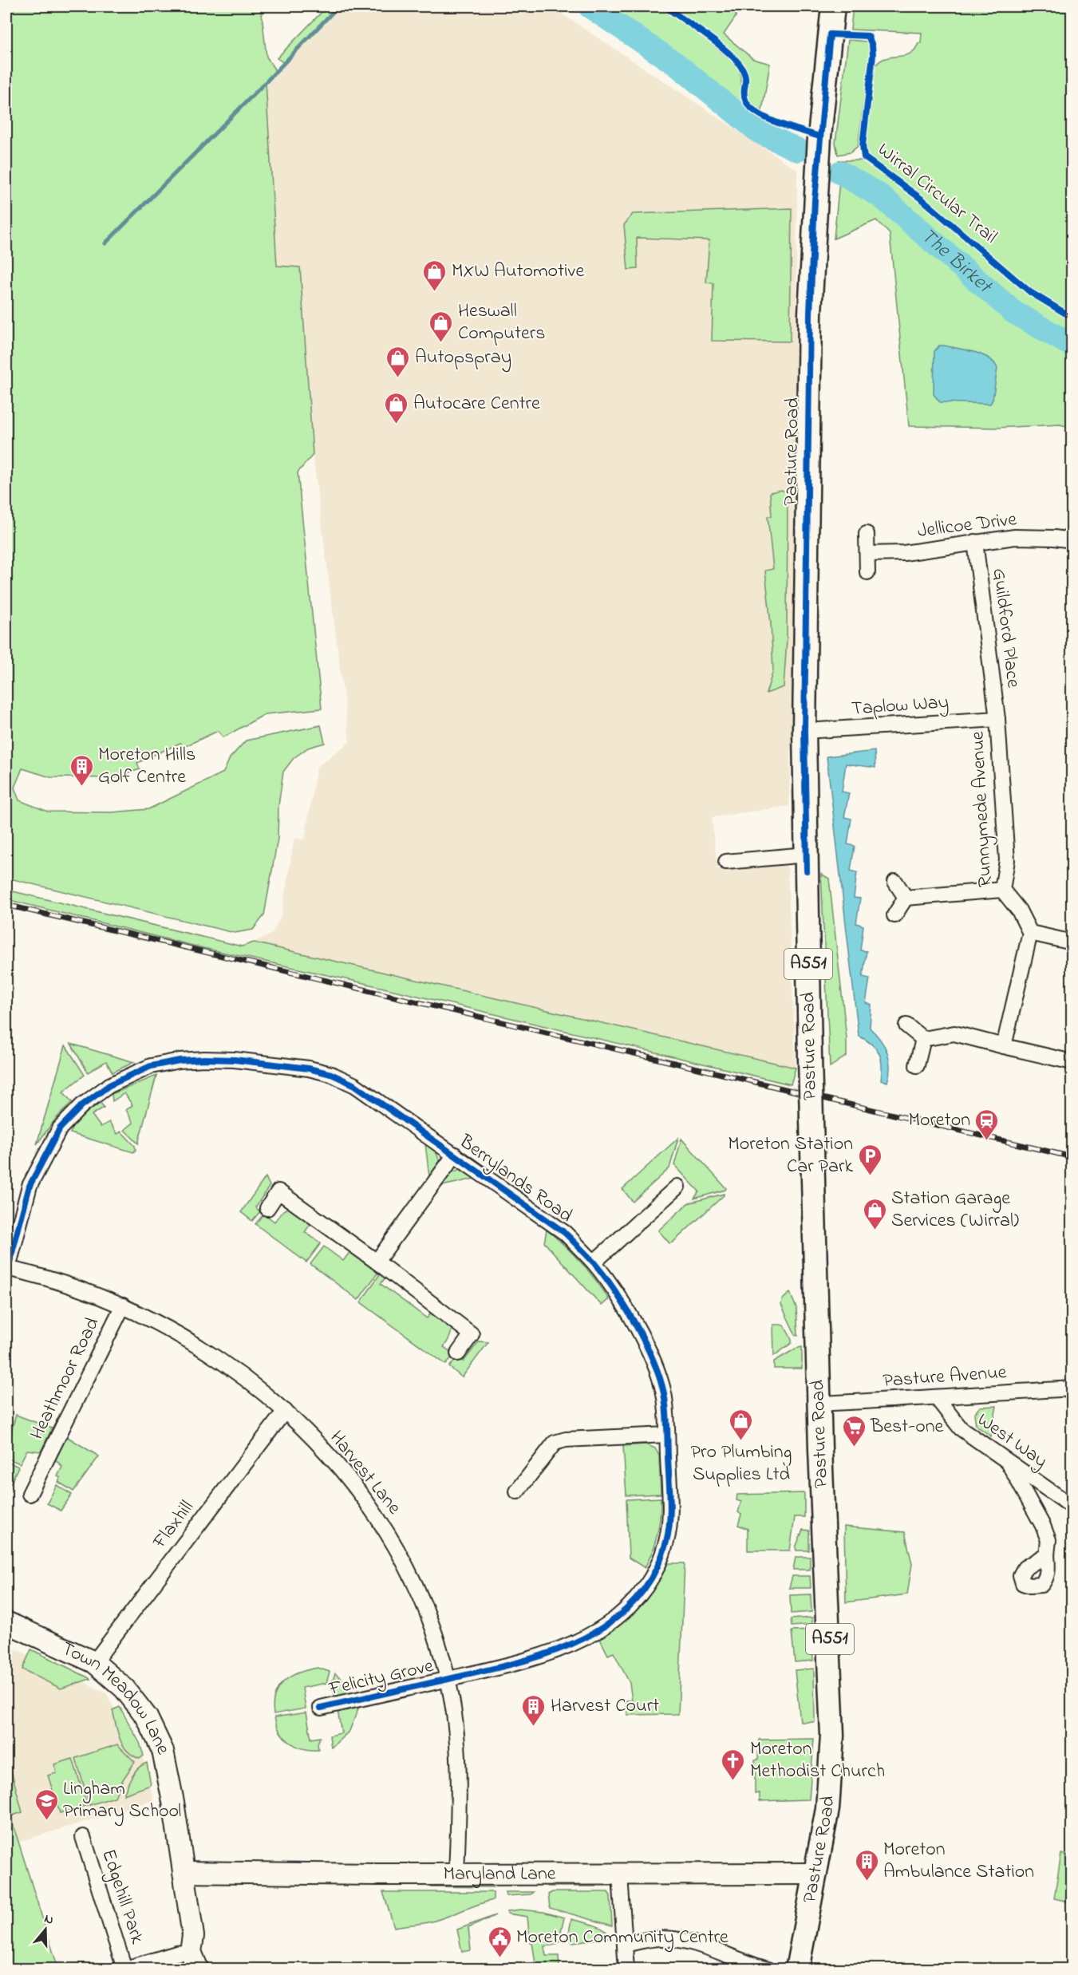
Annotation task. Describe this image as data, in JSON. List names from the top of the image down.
{
  "streets": {
    "main road": ["Pasture Road", "A551"],
    "street": [
      "Jellicoe Drive",
      "Guildford Place",
      "Taplow Way",
      "Runnymede Avenue",
      "Berrylands Road",
      "Pasture Avenue",
      "Heathmoor Road",
      "West Way",
      "Harvest Lane",
      "Flaxhill",
      "Felicity Grove",
      "Town Meadow Lane",
      "Maryland Lane",
      "Edgehill Park"
    ],
    "cycle path": ["Wirral Circular Trail"]
  },
  "crossings": [
    ["Pasture Road", "Taplow Way"],
    ["Pasture Road", "Pasture Avenue"],
    ["Pasture Road", "Maryland Lane"],
    ["Jellicoe Drive", "Guildford Place"],
    ["Guildford Place", "Taplow Way"],
    ["Guildford Place", "Runnymede Avenue"],
    ["Taplow Way", "Runnymede Avenue"],
    ["Berrylands Road", "Harvest Lane"],
    ["Berrylands Road", "Felicity Grove"],
    ["Pasture Avenue", "West Way"],
    ["Heathmoor Road", "Harvest Lane"],
    ["Harvest Lane", "Flaxhill"],
    ["Harvest Lane", "Felicity Grove"],
    ["Harvest Lane", "Maryland Lane"],
    ["Flaxhill", "Town Meadow Lane"],
    ["Town Meadow Lane", "Maryland Lane"]
  ],
  "water": ["The Birket"],
  "places": {
    "shop": [
      "MXW Automotive",
      "Heswall Computers",
      "Autopspray",
      "Autocare Centre",
      "Station Garage Services (Wirral)",
      "Pro Plumbing Supplies Ltd"
    ],
    "building": ["Moreton Hills Golf Centre", "Harvest Court", "Moreton Ambulance Station"],
    "station": ["Moreton"],
    "parking": ["Moreton Station Car Park"],
    "supermarket": ["Best-one"],
    "church": ["Moreton Methodist Church"],
    "school or university": ["Lingham Primary School"],
    "public building": ["Moreton Community Centre"]
  },
  "north": "top"
}
